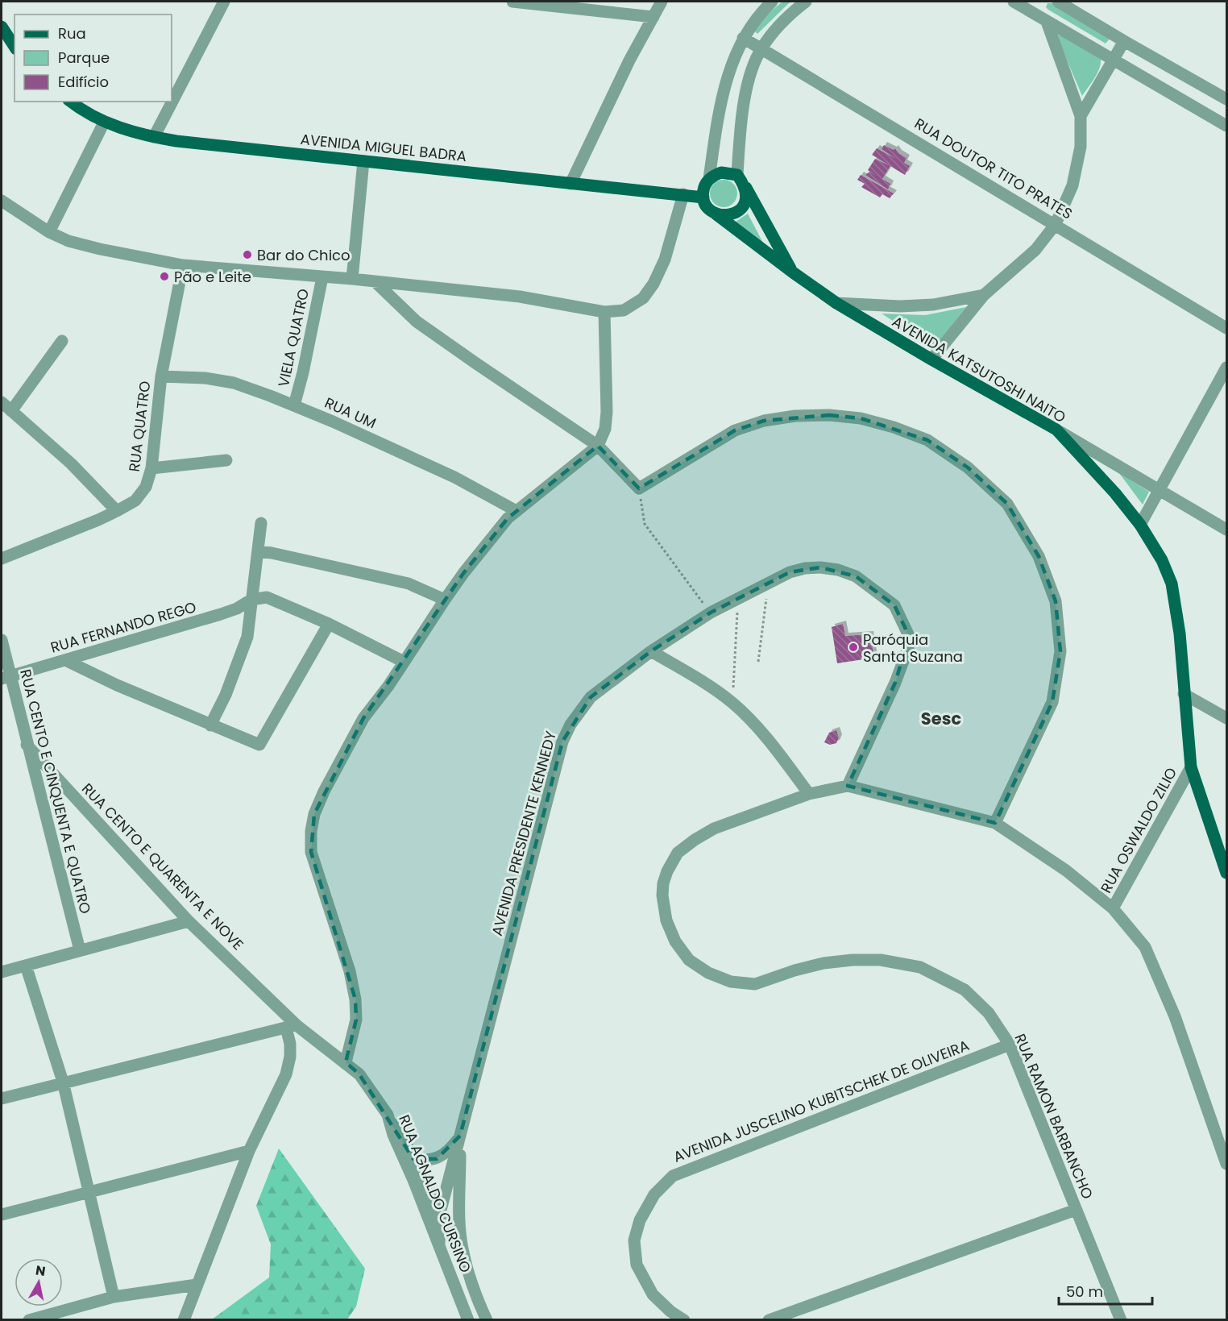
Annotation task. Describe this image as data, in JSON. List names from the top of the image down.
{
  "streets": {
    "main road": ["AVENIDA MIGUEL BADRA", "AVENIDA KATSUTOSHI NAITO"],
    "street": [
      "RUA DOUTOR TITO PRATES",
      "VIELA QUATRO",
      "RUA UM",
      "RUA QUATRO",
      "RUA FERNANDO REGO",
      "RUA CENTO E CINQUENTA E QUATRO",
      "RUA OSWALDO ZILIO",
      "AVENIDA PRESIDENTE KENNEDY",
      "RUA CENTO E QUARENTA E NOVE",
      "AVENIDA JUSCELINO KUBITSCHEK DE OLIVEIRA",
      "RUA RAMON BARBANCHO",
      "RUA AGNALDO CURSINO"
    ]
  },
  "crossings": [
    ["VIELA QUATRO", "RUA UM"],
    ["AVENIDA KATSUTOSHI NAITO", "RUA OSWALDO ZILIO"],
    ["RUA UM", "RUA QUATRO"],
    ["RUA FERNANDO REGO", "RUA CENTO E CINQUENTA E QUATRO"],
    ["RUA CENTO E CINQUENTA E QUATRO", "RUA CENTO E QUARENTA E NOVE"],
    ["AVENIDA PRESIDENTE KENNEDY", "RUA AGNALDO CURSINO"],
    ["RUA CENTO E QUARENTA E NOVE", "RUA AGNALDO CURSINO"],
    ["AVENIDA JUSCELINO KUBITSCHEK DE OLIVEIRA", "RUA RAMON BARBANCHO"]
  ],
  "districts": ["Sesc"],
  "places": ["Bar do Chico", "Pão e Leite", "Paróquia Santa Suzana"],
  "legend": ["Rua", "Parque", "Edifício"],
  "scale_bar": "50 m",
  "north": "top"
}
